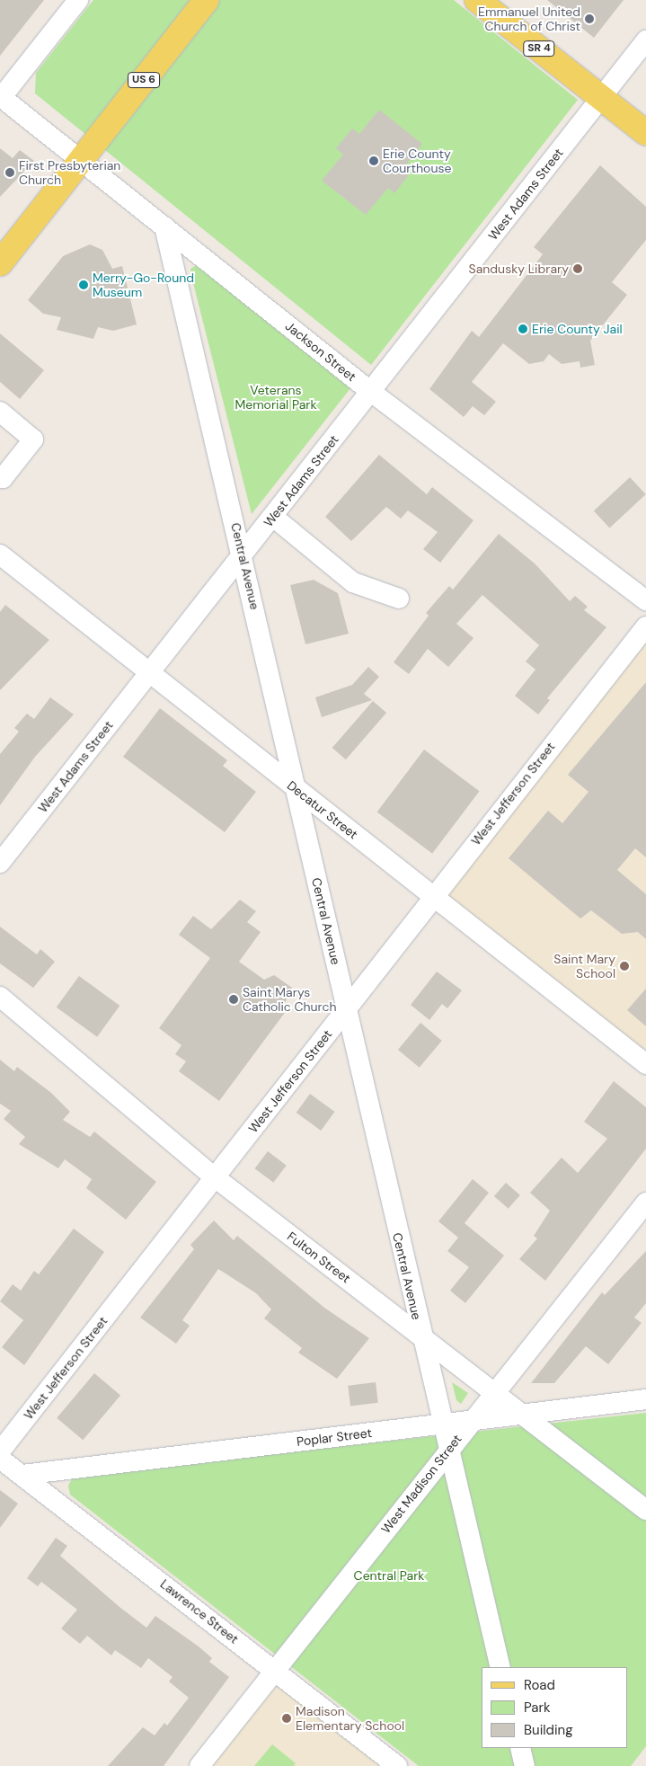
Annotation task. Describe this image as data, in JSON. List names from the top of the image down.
{
  "streets": {
    "main road": ["SR 4", "US 6"],
    "street": [
      "West Adams Street",
      "Jackson Street",
      "Central Avenue",
      "West Jefferson Street",
      "Decatur Street",
      "Fulton Street",
      "Poplar Street",
      "West Madison Street",
      "Lawrence Street"
    ]
  },
  "crossings": [
    ["SR 4", "West Adams Street"],
    ["US 6", "Jackson Street"],
    ["West Adams Street", "Jackson Street"],
    ["West Adams Street", "Central Avenue"],
    ["West Adams Street", "Decatur Street"],
    ["Jackson Street", "Central Avenue"],
    ["Central Avenue", "West Jefferson Street"],
    ["Central Avenue", "Decatur Street"],
    ["Central Avenue", "Fulton Street"],
    ["Central Avenue", "Poplar Street"],
    ["Central Avenue", "West Madison Street"],
    ["West Jefferson Street", "Decatur Street"],
    ["West Jefferson Street", "Fulton Street"],
    ["Fulton Street", "Poplar Street"],
    ["Fulton Street", "West Madison Street"],
    ["Poplar Street", "West Madison Street"],
    ["Poplar Street", "Lawrence Street"],
    ["West Madison Street", "Lawrence Street"]
  ],
  "parks": ["Veterans Memorial Park", "Central Park"],
  "places": [
    "Emmanuel United Church of Christ",
    "Erie County Courthouse",
    "First Presbyterian Church",
    "Sandusky Library",
    "Merry-Go-Round Museum",
    "Erie County Jail",
    "Saint Mary School",
    "Saint Marys Catholic Church",
    "Madison Elementary School"
  ],
  "legend": ["Road", "Park", "Building"]
}
